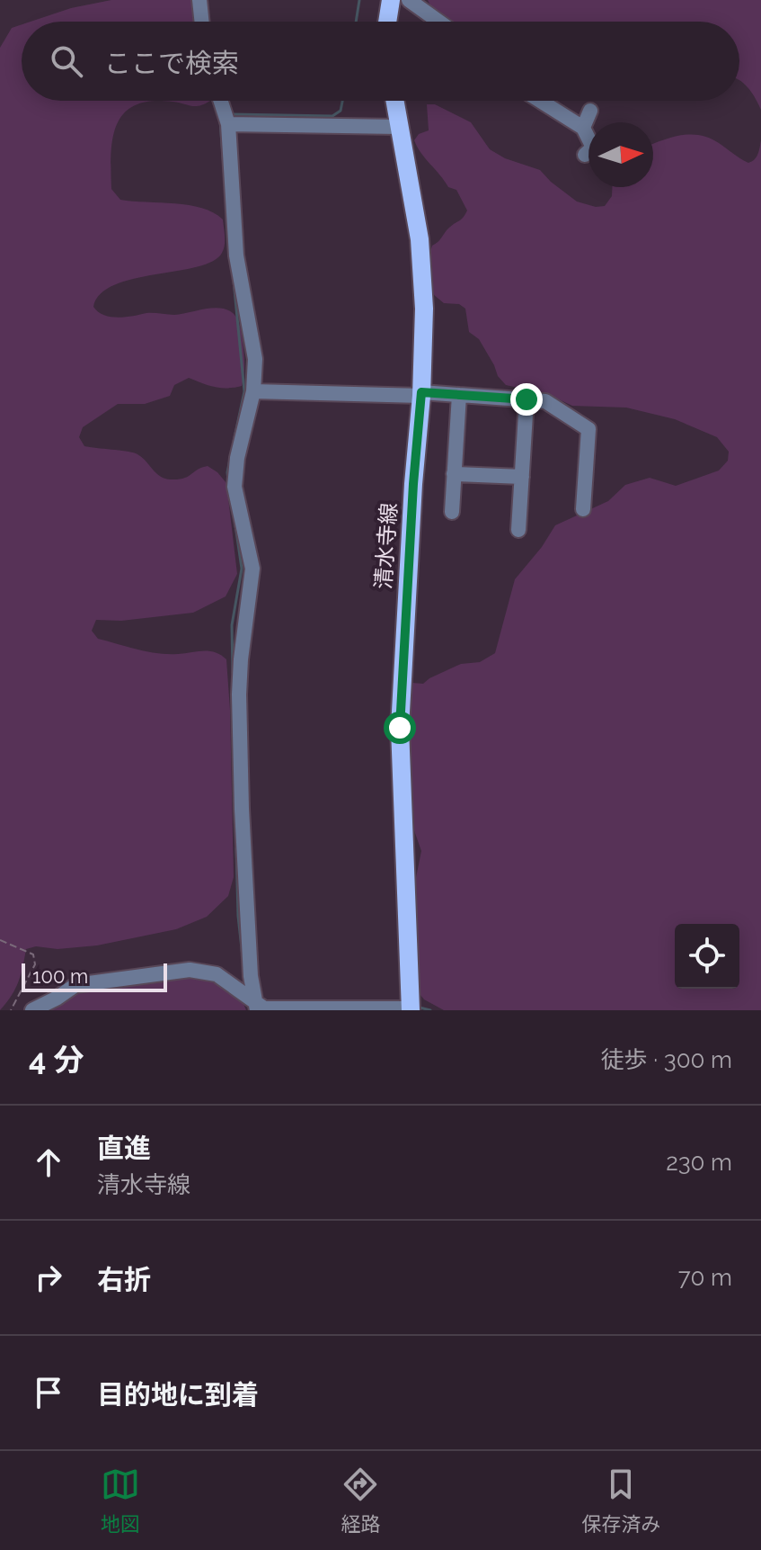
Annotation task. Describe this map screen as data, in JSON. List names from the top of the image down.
{
  "streets": {
    "main road": ["清水寺線"]
  },
  "scale_bar": "100 m",
  "north": "right",
  "page": {
    "search": "ここで検索",
    "scale": "100 m",
    "heading": ["4 分", "徒歩 · 300 m"],
    "list": [
      ["直進", "清水寺線", "230 m"],
      ["右折", "70 m"],
      "目的地に到着"
    ],
    "nav": ["地図", "経路", "保存済み"]
  }
}
